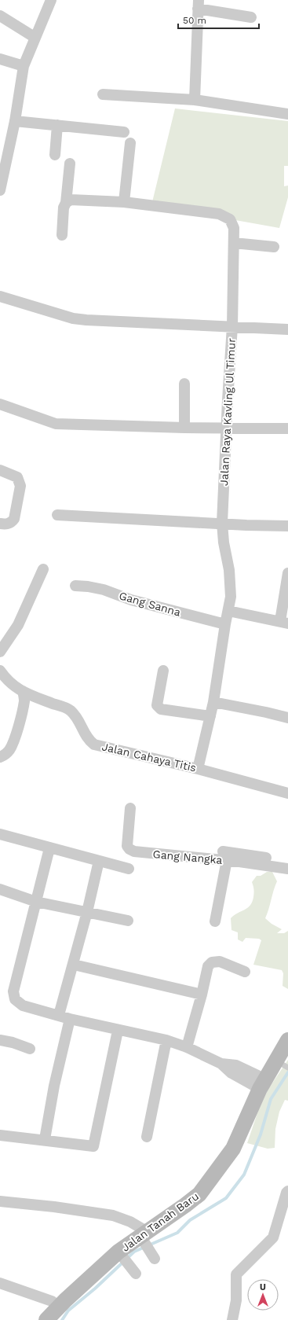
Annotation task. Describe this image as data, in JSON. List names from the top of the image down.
{
  "streets": {
    "main road": ["Jalan Tanah Baru"],
    "street": [
      "Jalan Raya Kavling Ul Timur",
      "Gang Sanna",
      "Jalan Cahaya Titis",
      "Gang Nangka"
    ]
  },
  "crossings": [
    ["Jalan Raya Kavling Ul Timur", "Gang Sanna"],
    ["Jalan Raya Kavling Ul Timur", "Jalan Cahaya Titis"]
  ],
  "scale_bar": "50 m",
  "north": "top"
}
